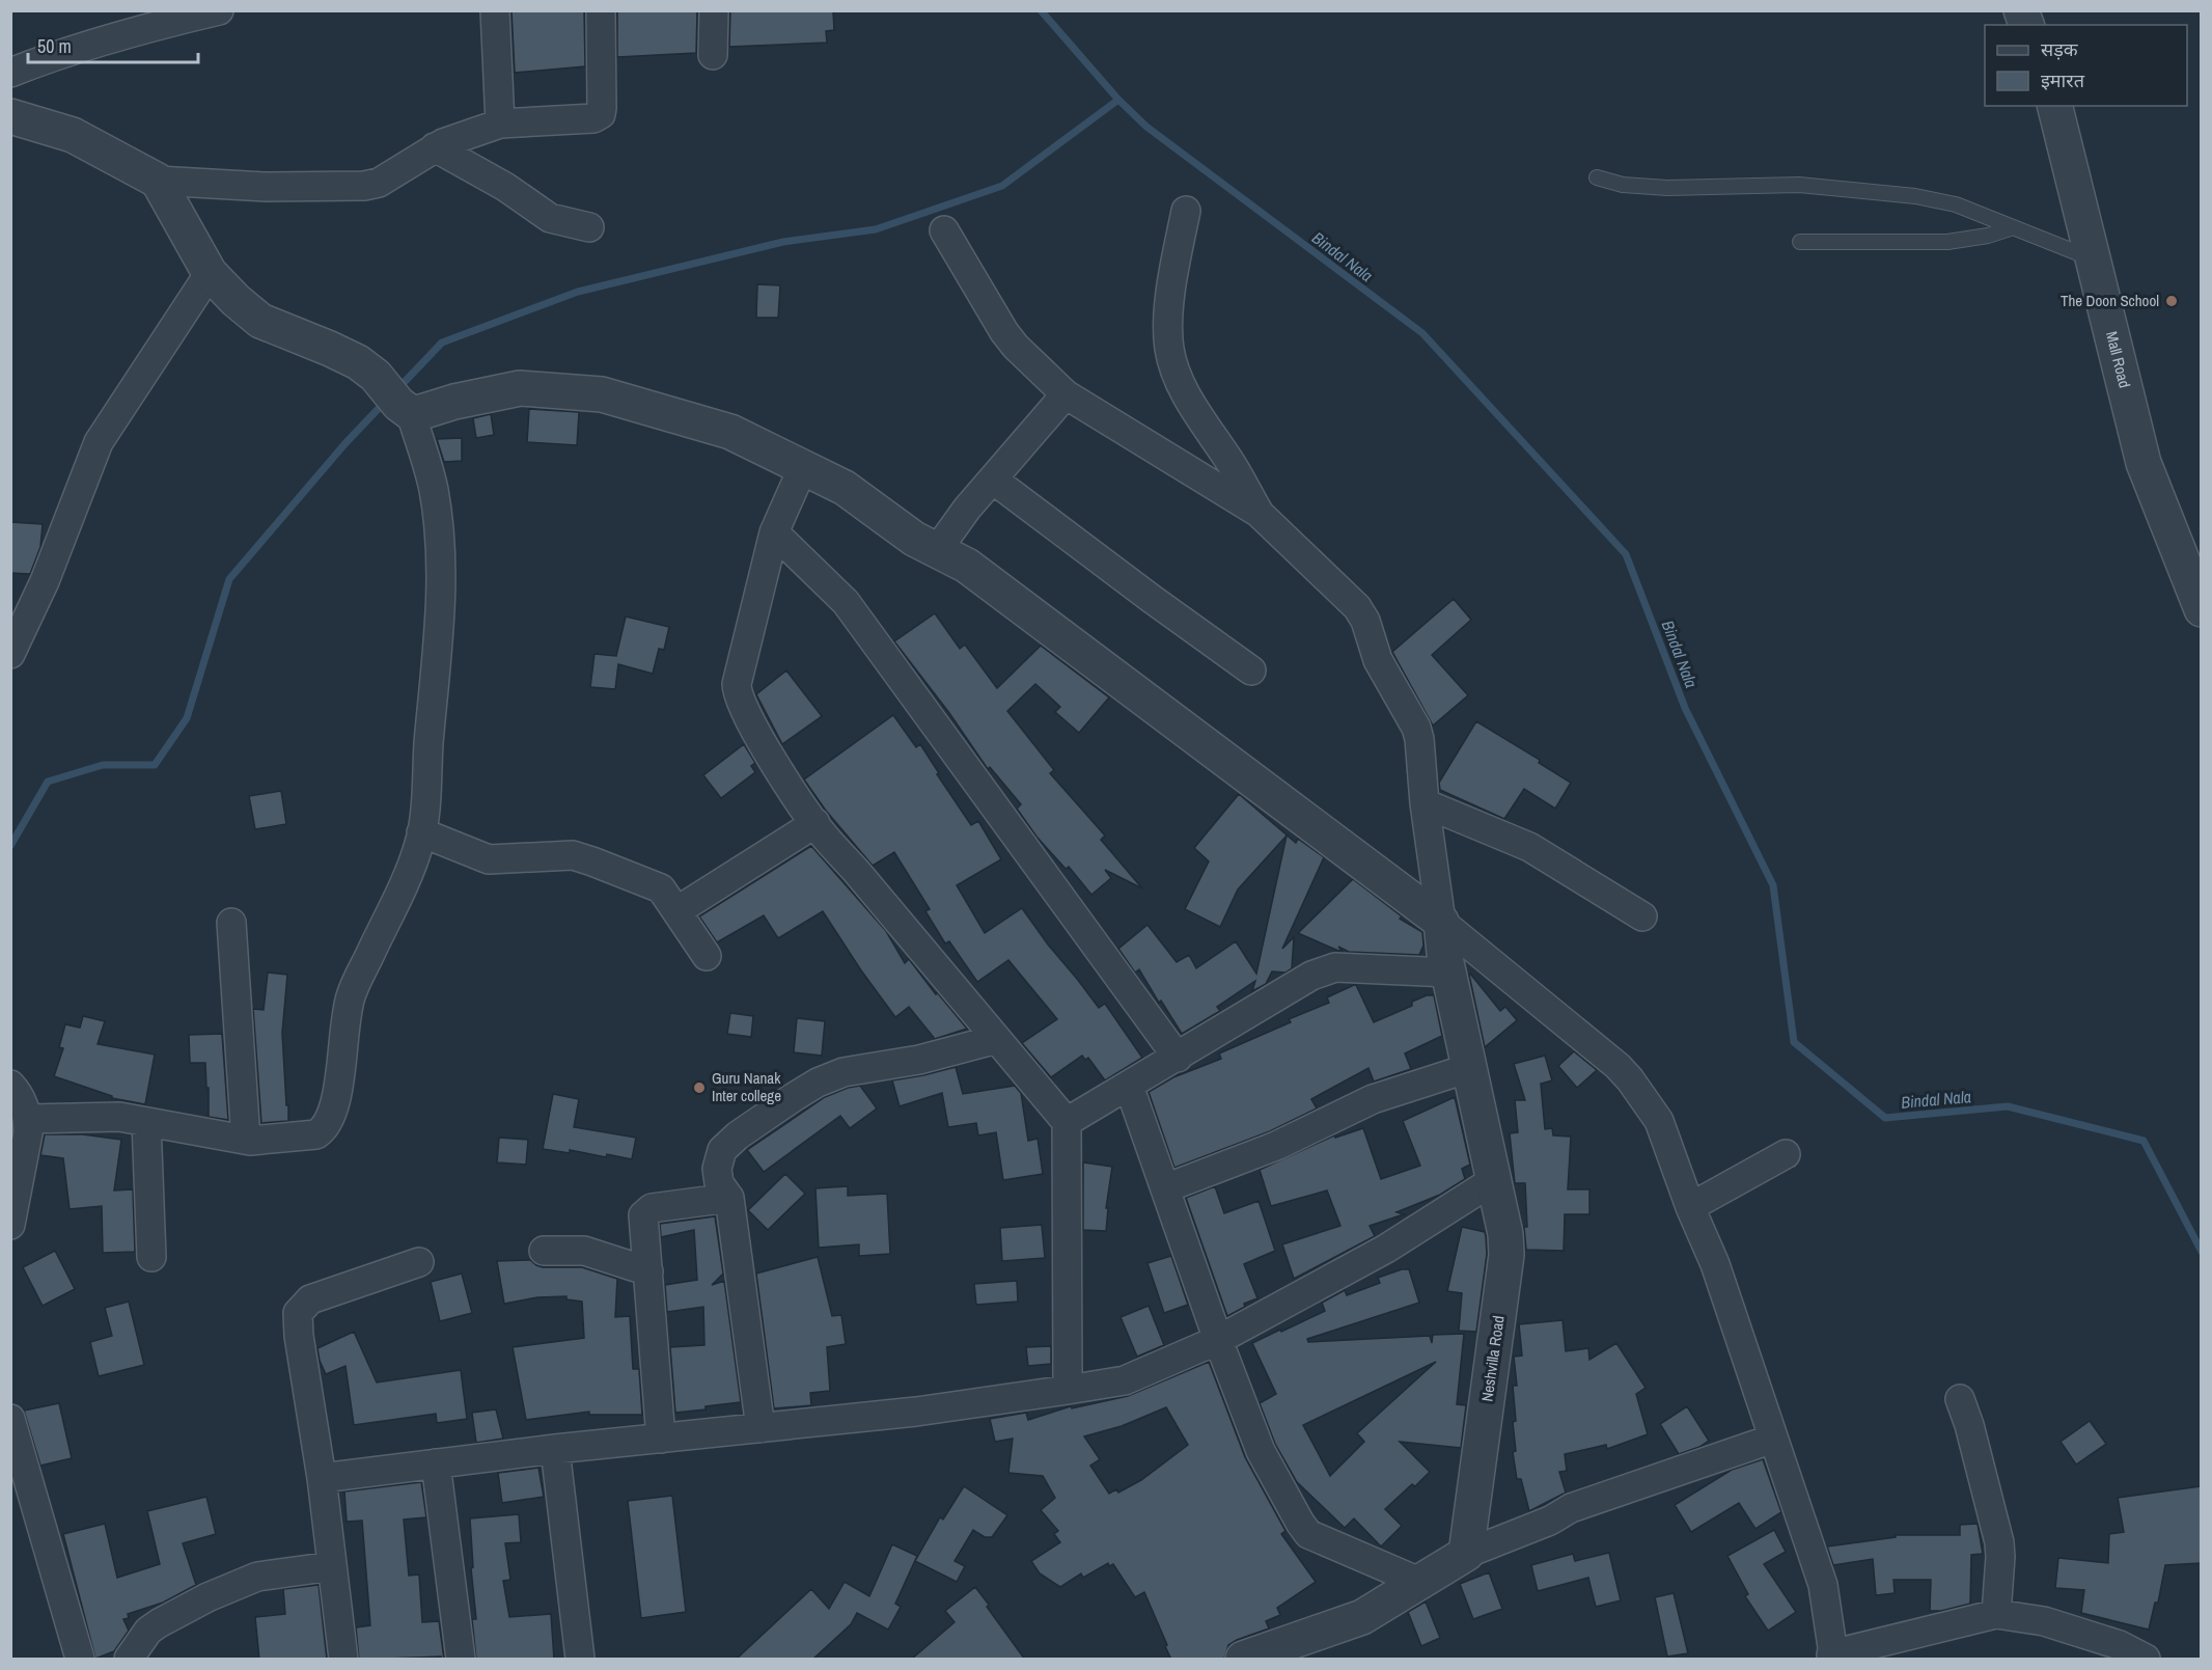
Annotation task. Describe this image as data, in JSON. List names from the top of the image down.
{
  "streets": {
    "street": ["Mall Road", "Neshvilla Road"]
  },
  "water": ["Bindal Nala"],
  "places": ["The Doon School", "Guru Nanak Inter college"],
  "legend": ["सड़क", "इमारत"],
  "scale_bar": "50 m"
}
